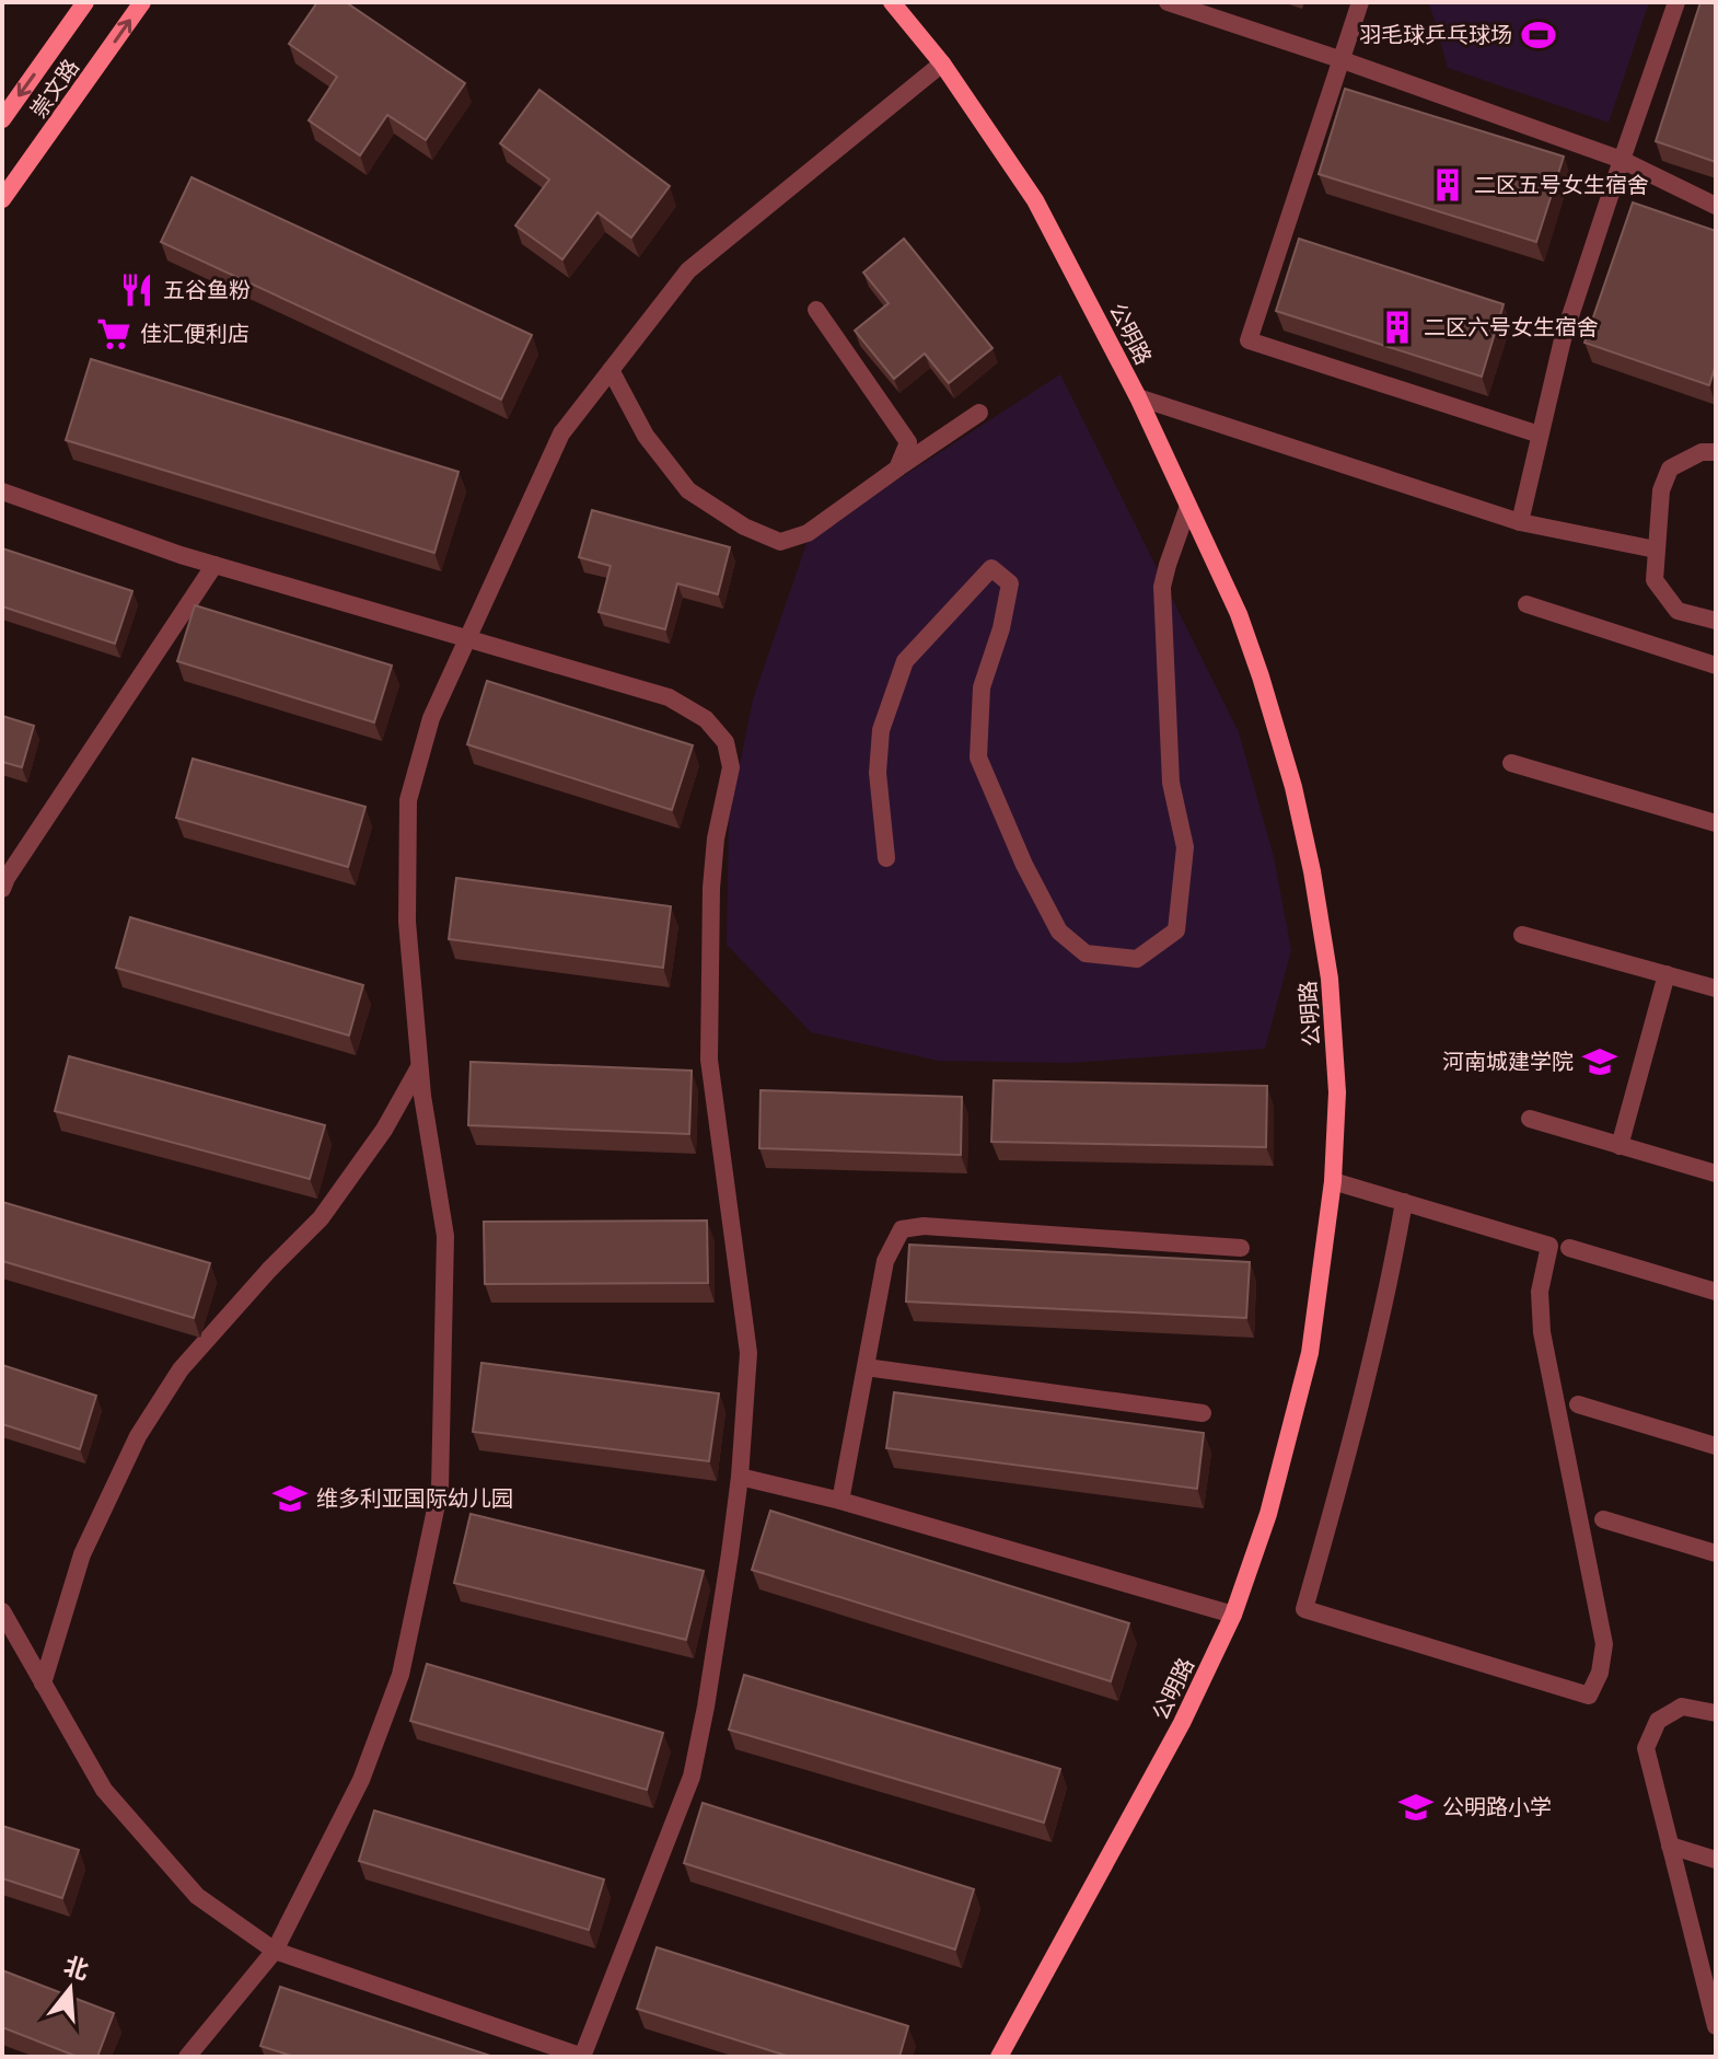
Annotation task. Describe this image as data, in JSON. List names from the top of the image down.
{
  "streets": {
    "street": ["崇文路", "公明路"]
  },
  "places": {
    "sports": ["羽毛球乒乓球场"],
    "building": ["二区五号女生宿舍", "二区六号女生宿舍"],
    "restaurant": ["五谷鱼粉"],
    "supermarket": ["佳汇便利店"],
    "school or university": ["河南城建学院", "维多利亚国际幼儿园", "公明路小学"]
  },
  "north": "top"
}
